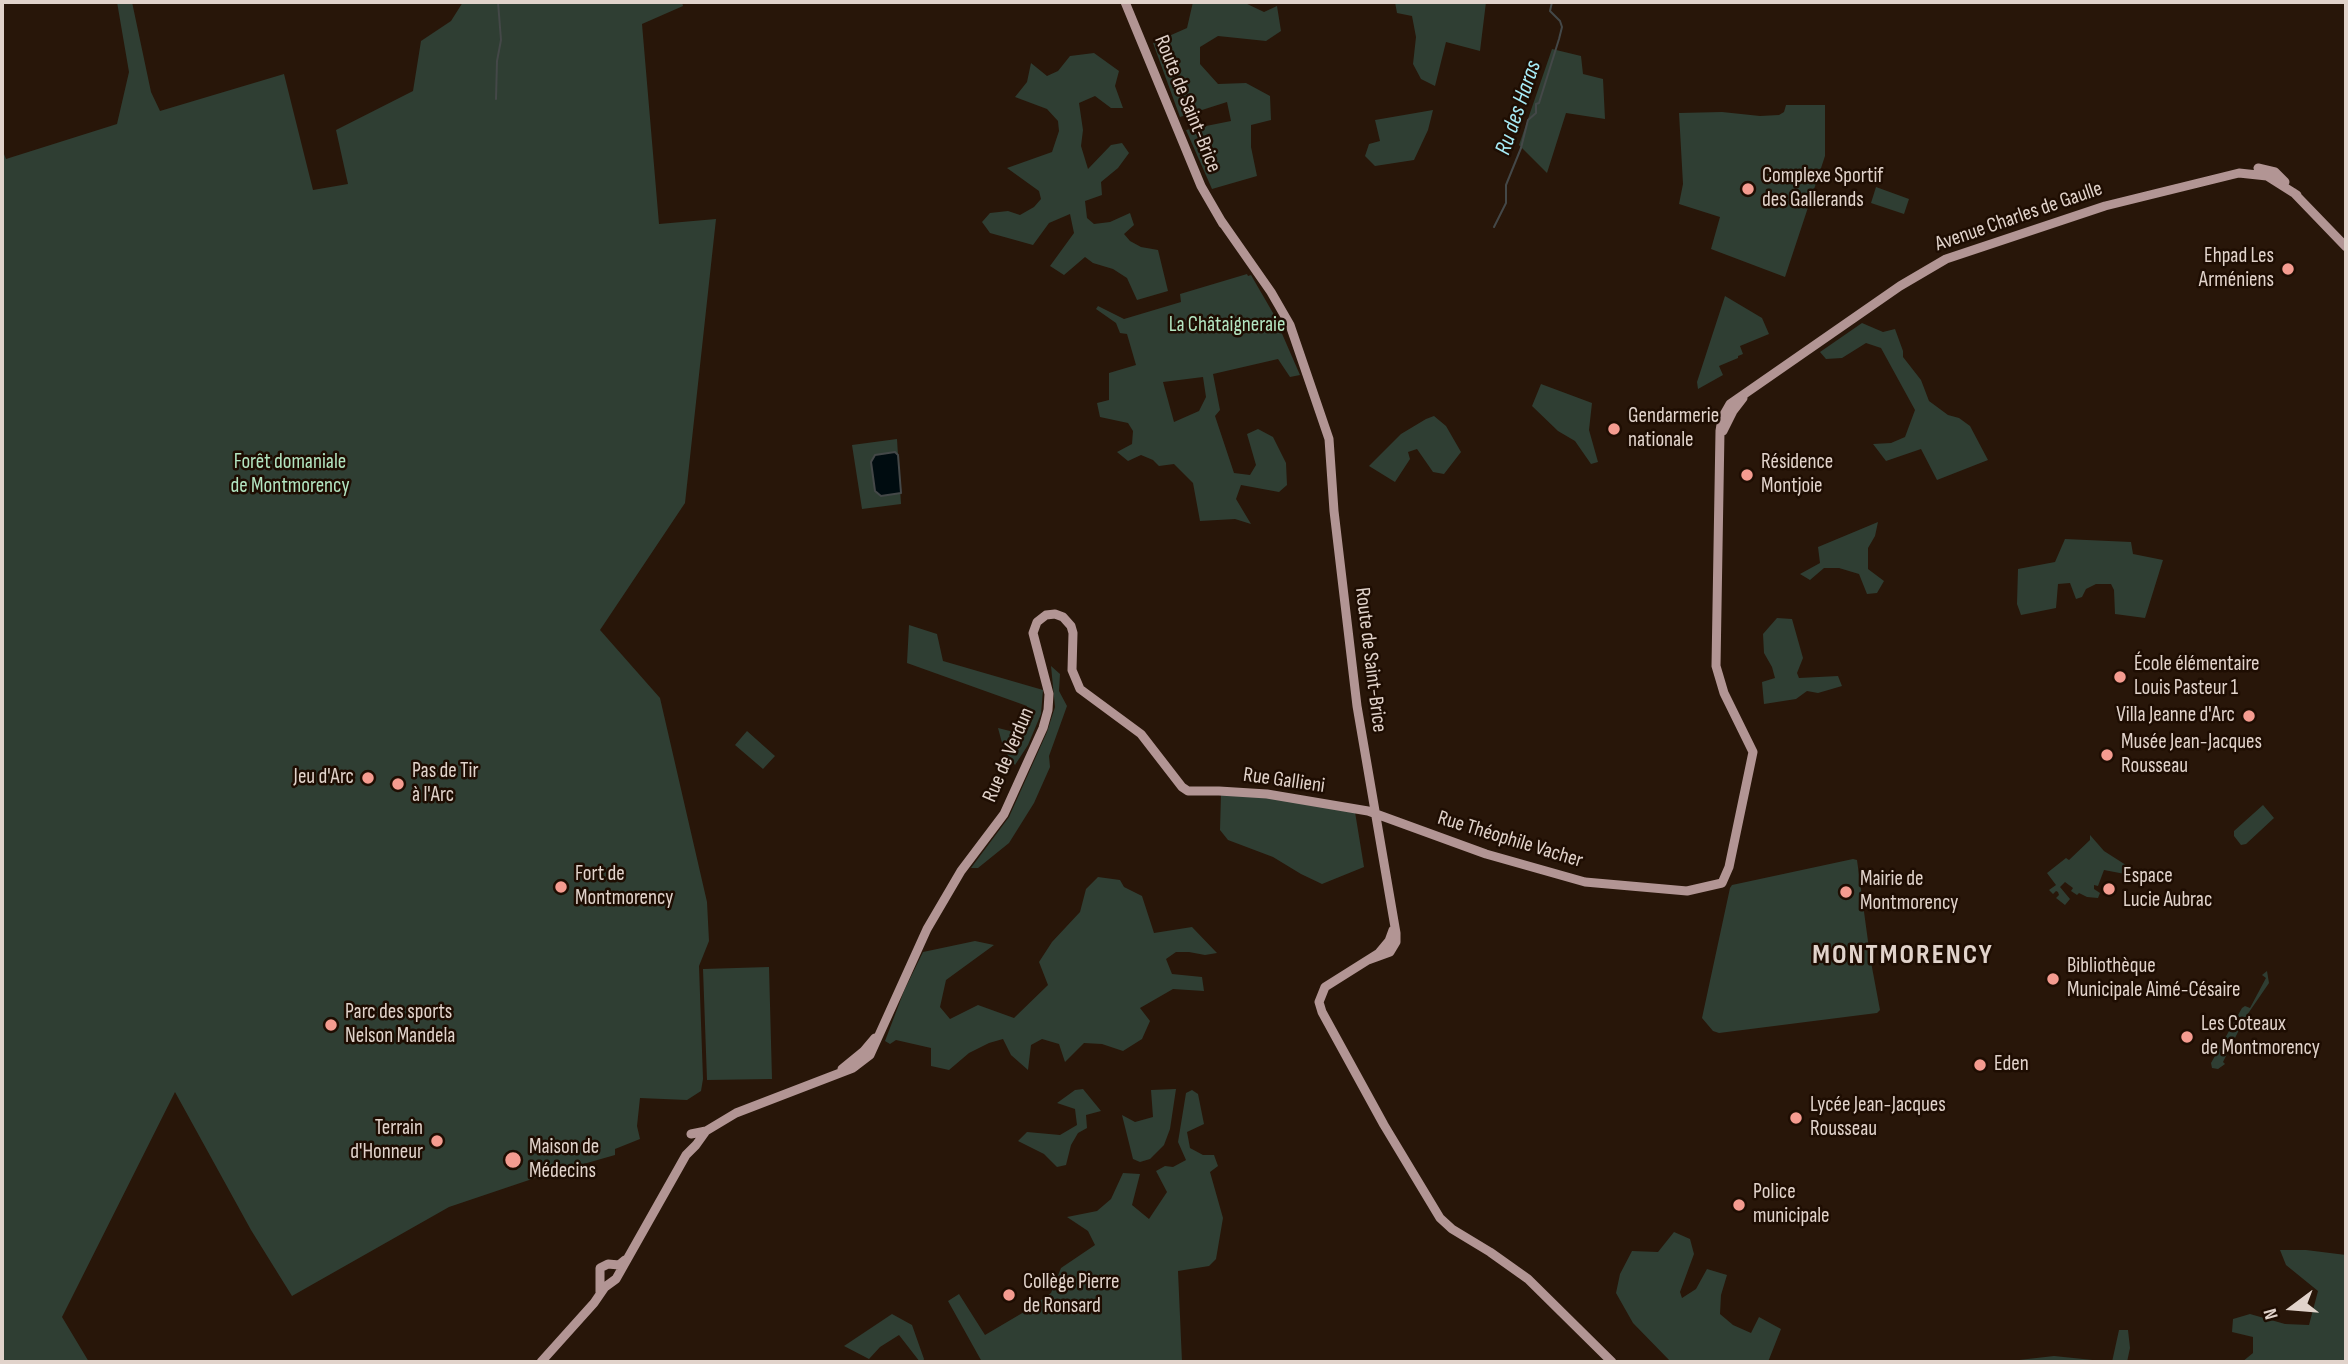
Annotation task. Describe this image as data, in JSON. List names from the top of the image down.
{
  "streets": {
    "main road": [
      "Route de Saint-Brice",
      "Avenue Charles de Gaulle",
      "Rue de Verdun",
      "Rue Gallieni",
      "Rue Théophile Vacher"
    ]
  },
  "crossings": [
    ["Route de Saint-Brice", "Rue Gallieni"],
    ["Route de Saint-Brice", "Rue Théophile Vacher"],
    ["Avenue Charles de Gaulle", "Rue Théophile Vacher"],
    ["Rue de Verdun", "Rue Gallieni"],
    ["Rue Gallieni", "Rue Théophile Vacher"]
  ],
  "districts": ["MONTMORENCY"],
  "water": ["Ru des Haras"],
  "parks": ["La Châtaigneraie", "Forêt domaniale de Montmorency"],
  "places": [
    "Complexe Sportif des Gallerands",
    "Ehpad Les Arméniens",
    "Gendarmerie nationale",
    "Résidence Montjoie",
    "École élémentaire Louis Pasteur 1",
    "Villa Jeanne d'Arc",
    "Musée Jean-Jacques Rousseau",
    "Jeu d'Arc",
    "Pas de Tir à l'Arc",
    "Fort de Montmorency",
    "Espace Lucie Aubrac",
    "Mairie de Montmorency",
    "Bibliothèque Municipale Aimé-Césaire",
    "Parc des sports Nelson Mandela",
    "Les Coteaux de Montmorency",
    "Eden",
    "Lycée Jean-Jacques Rousseau",
    "Terrain d'Honneur",
    "Maison de Médecins",
    "Police municipale",
    "Collège Pierre de Ronsard"
  ],
  "north": "left"
}
